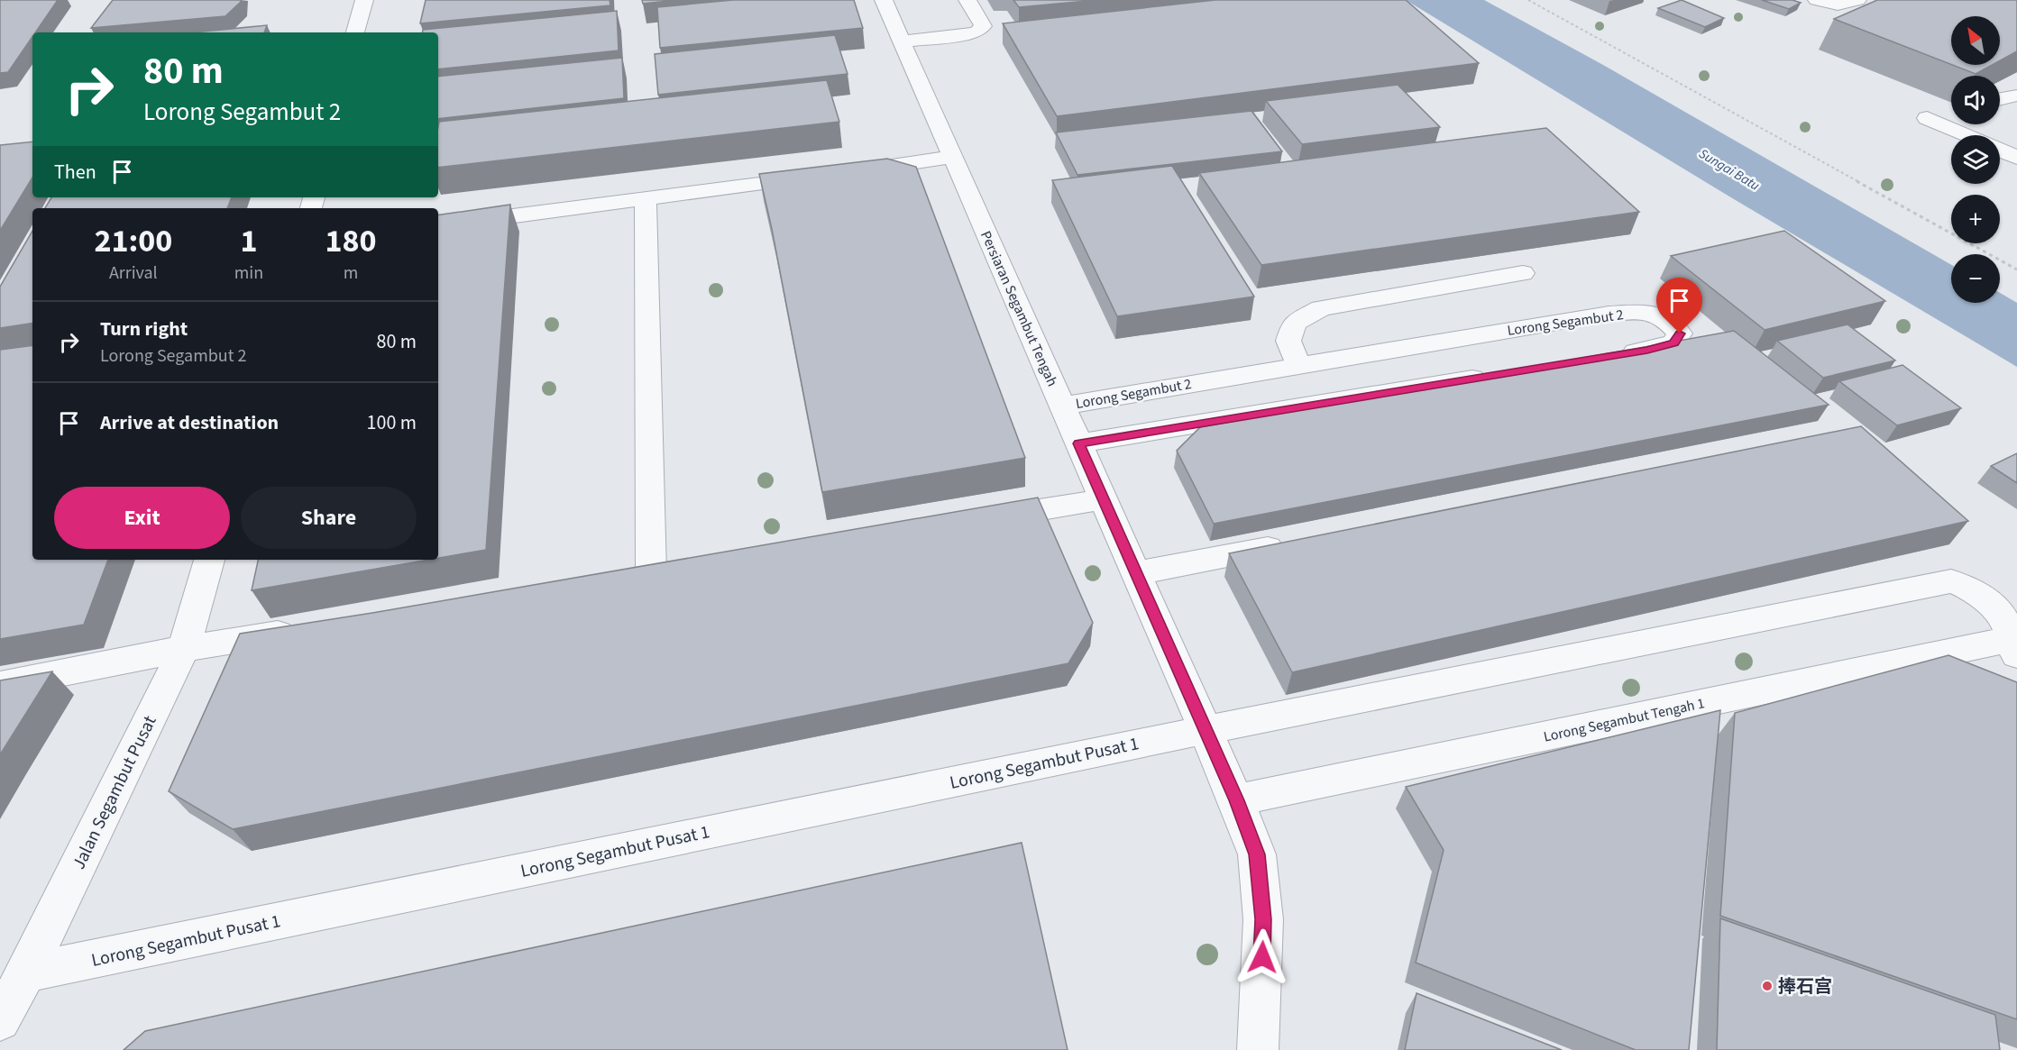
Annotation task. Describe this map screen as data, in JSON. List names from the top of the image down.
{
  "streets": {
    "street": [
      "Persiaran Segambut Tengah",
      "Lorong Segambut 2",
      "Lorong Segambut Tengah 1",
      "Lorong Segambut Pusat 1",
      "Jalan Segambut Pusat"
    ]
  },
  "crossings": [
    ["Persiaran Segambut Tengah", "Lorong Segambut 2"],
    ["Persiaran Segambut Tengah", "Lorong Segambut Tengah 1"],
    ["Persiaran Segambut Tengah", "Lorong Segambut Pusat 1"],
    ["Lorong Segambut Tengah 1", "Lorong Segambut Pusat 1"],
    ["Lorong Segambut Pusat 1", "Jalan Segambut Pusat"]
  ],
  "water": ["Sungai Batu"],
  "places": ["捧石宫"],
  "north": "top left",
  "page": {
    "map_buttons": ["+", "−"],
    "turn": ["80 m", "Lorong Segambut 2"],
    "then": "Then",
    "eta": [
      "21:00",
      "Arrival",
      "1",
      "min",
      "180",
      "m"
    ],
    "list": [
      {
        "name": "Turn right",
        "note": "Lorong Segambut 2",
        "value": "80 m"
      },
      {
        "name": "Arrive at destination",
        "value": "100 m"
      }
    ],
    "buttons": ["Exit", "Share"]
  }
}
